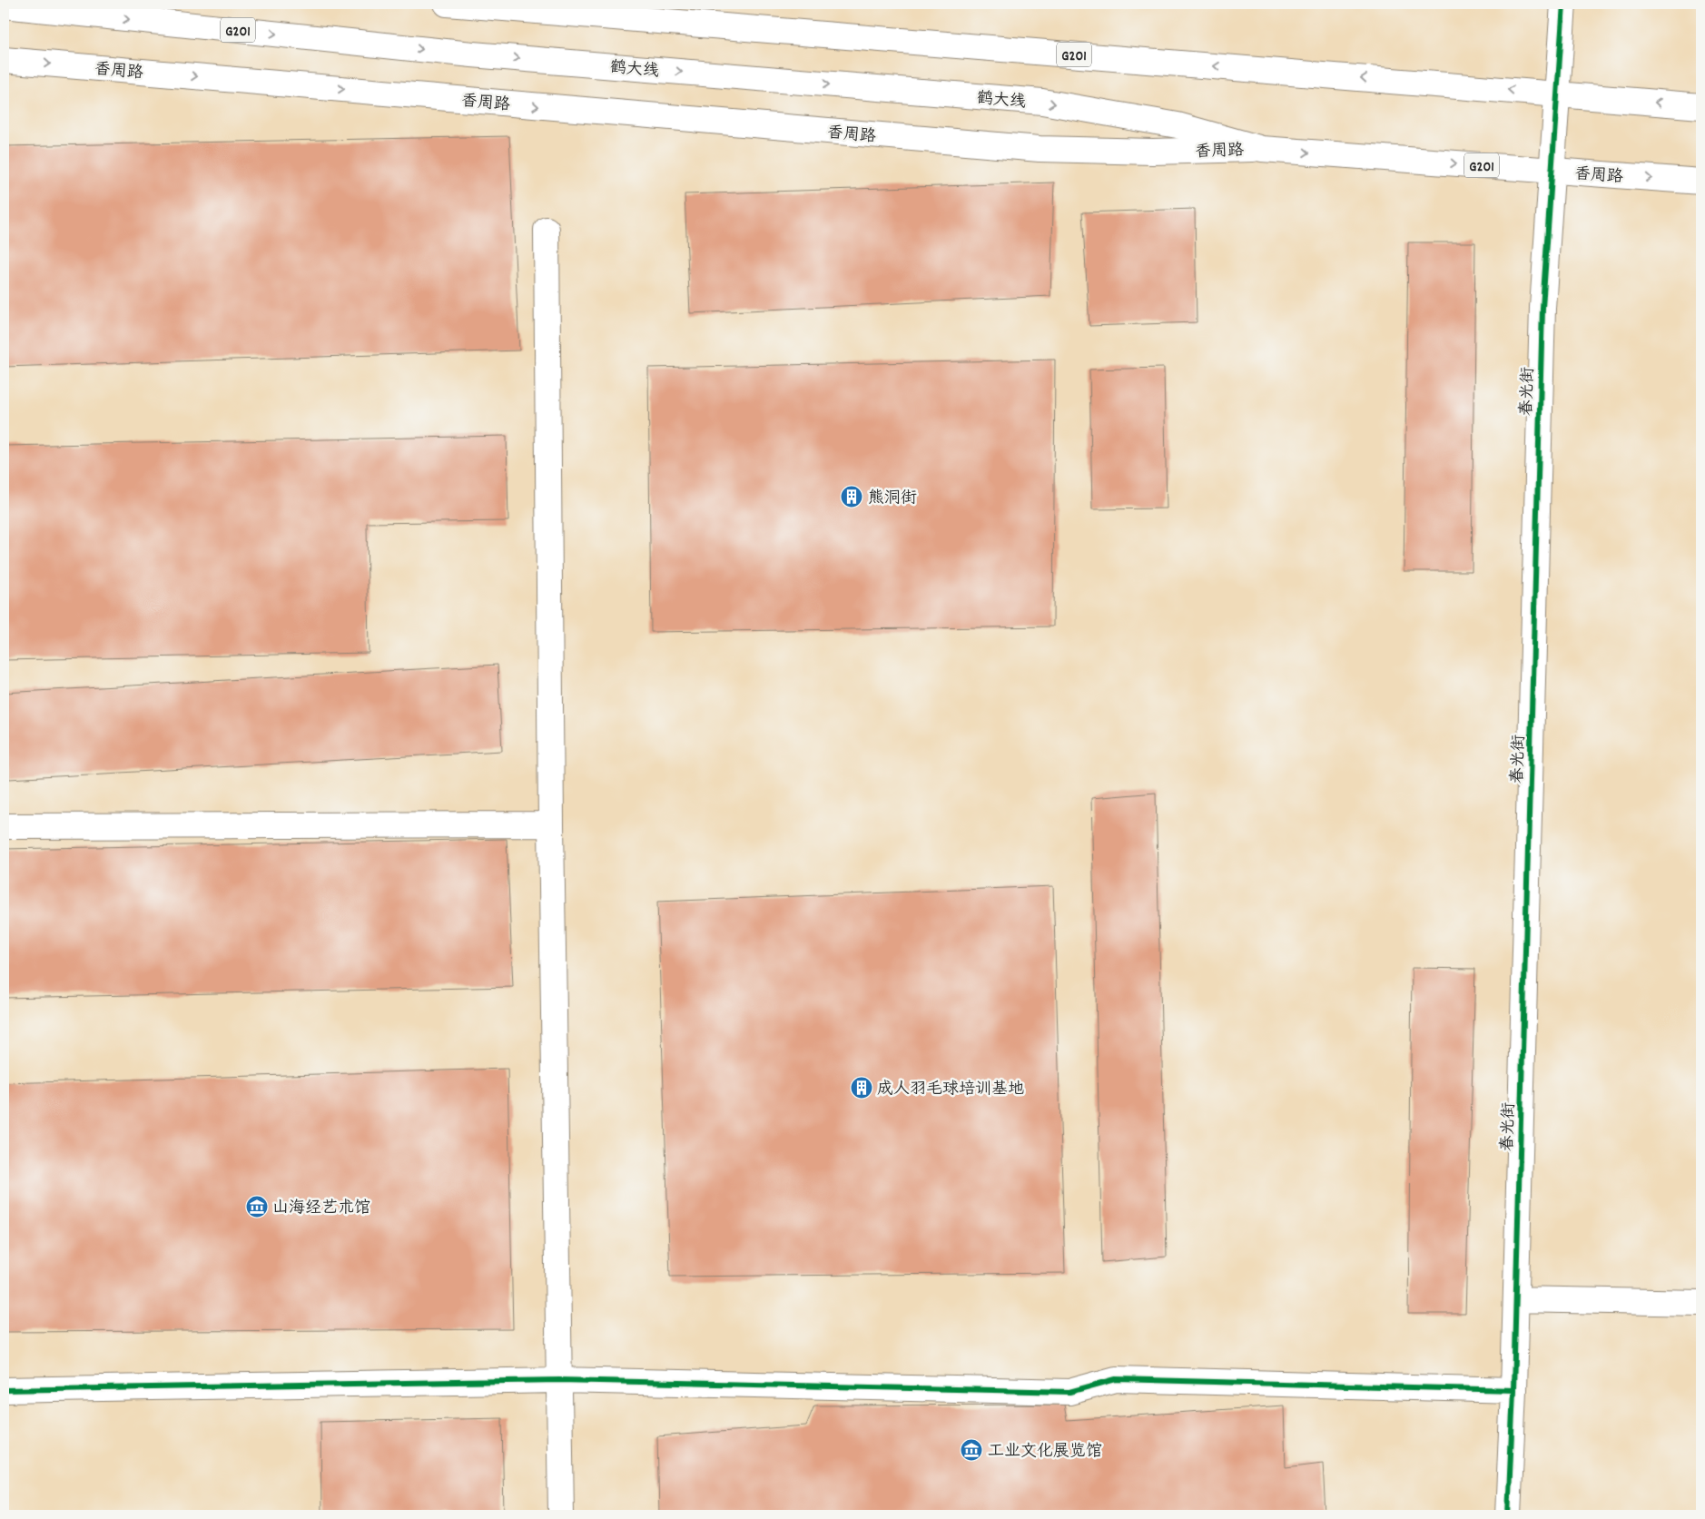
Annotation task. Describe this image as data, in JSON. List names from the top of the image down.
{
  "streets": {
    "main road": [
      "G201",
      "鹤大线",
      "香周路",
      "春光街"
    ]
  },
  "crossings": [
    ["G201", "春光街"],
    ["鹤大线", "香周路"],
    ["香周路", "春光街"]
  ],
  "places": {
    "building": ["熊洞街", "成人羽毛球培训基地"],
    "museum": ["山海经艺术馆", "工业文化展览馆"]
  }
}
